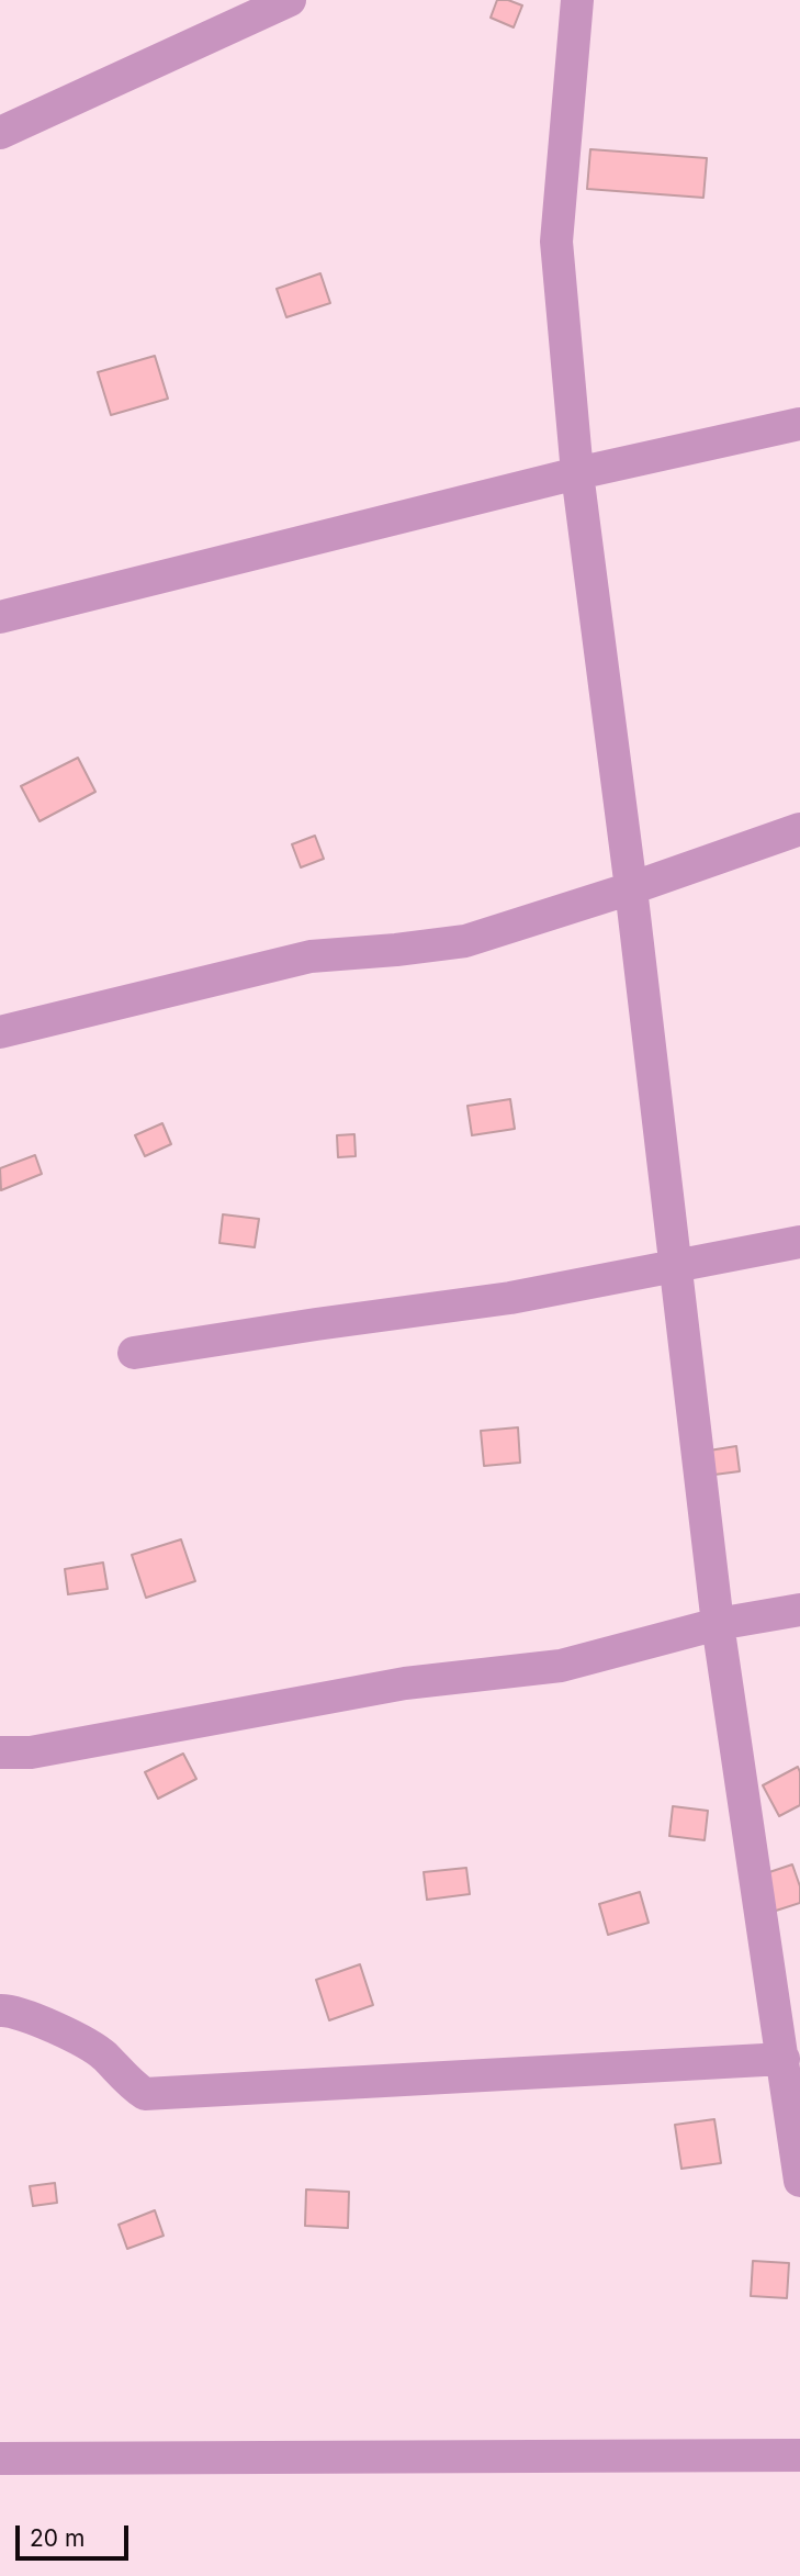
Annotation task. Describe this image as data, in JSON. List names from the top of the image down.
{
  "scale_bar": "20 m"
}
